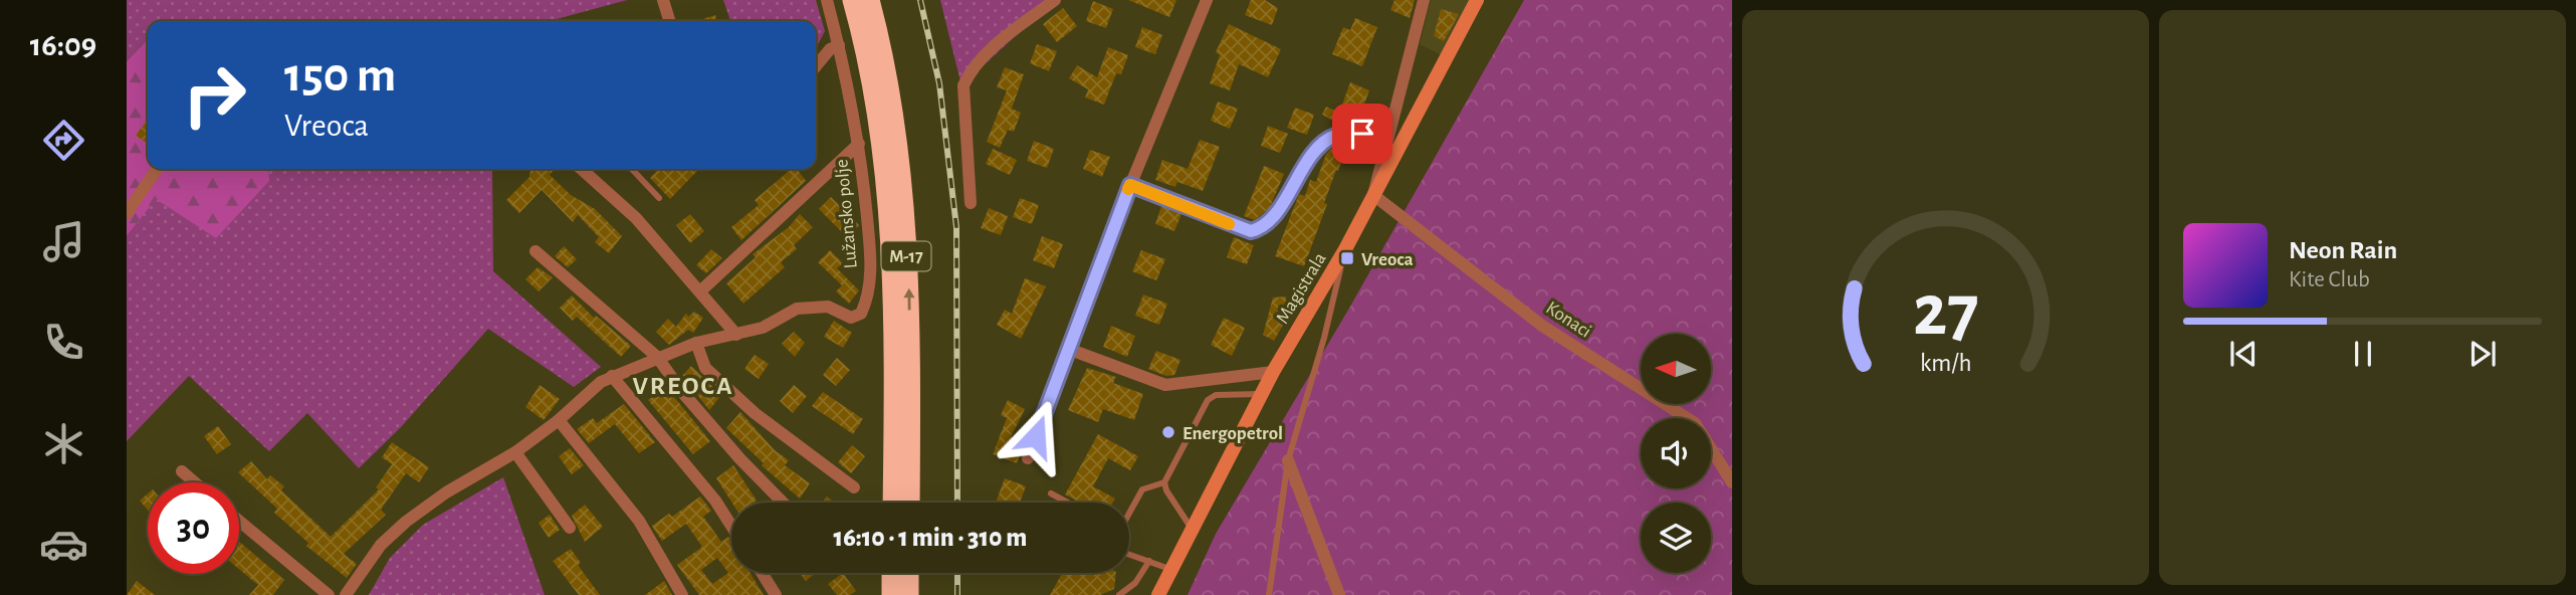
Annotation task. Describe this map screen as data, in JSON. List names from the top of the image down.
{
  "streets": {
    "highway": ["M-17"],
    "main road": ["Magistrala"],
    "street": ["Lužansko polje", "Konaci"]
  },
  "crossings": [
    ["Magistrala", "Konaci"]
  ],
  "districts": ["VREOCA"],
  "places": {
    "transit": ["Vreoca"],
    "other": ["Energopetrol"]
  },
  "north": "left",
  "page": {
    "tabs": "16:09",
    "turn": ["150 m", "Vreoca"],
    "song": ["Neon Rain", "Kite Club"],
    "limit": "30",
    "trip": "16:10 · 1 min · 310 m",
    "gauge": ["27", "km/h"]
  }
}
